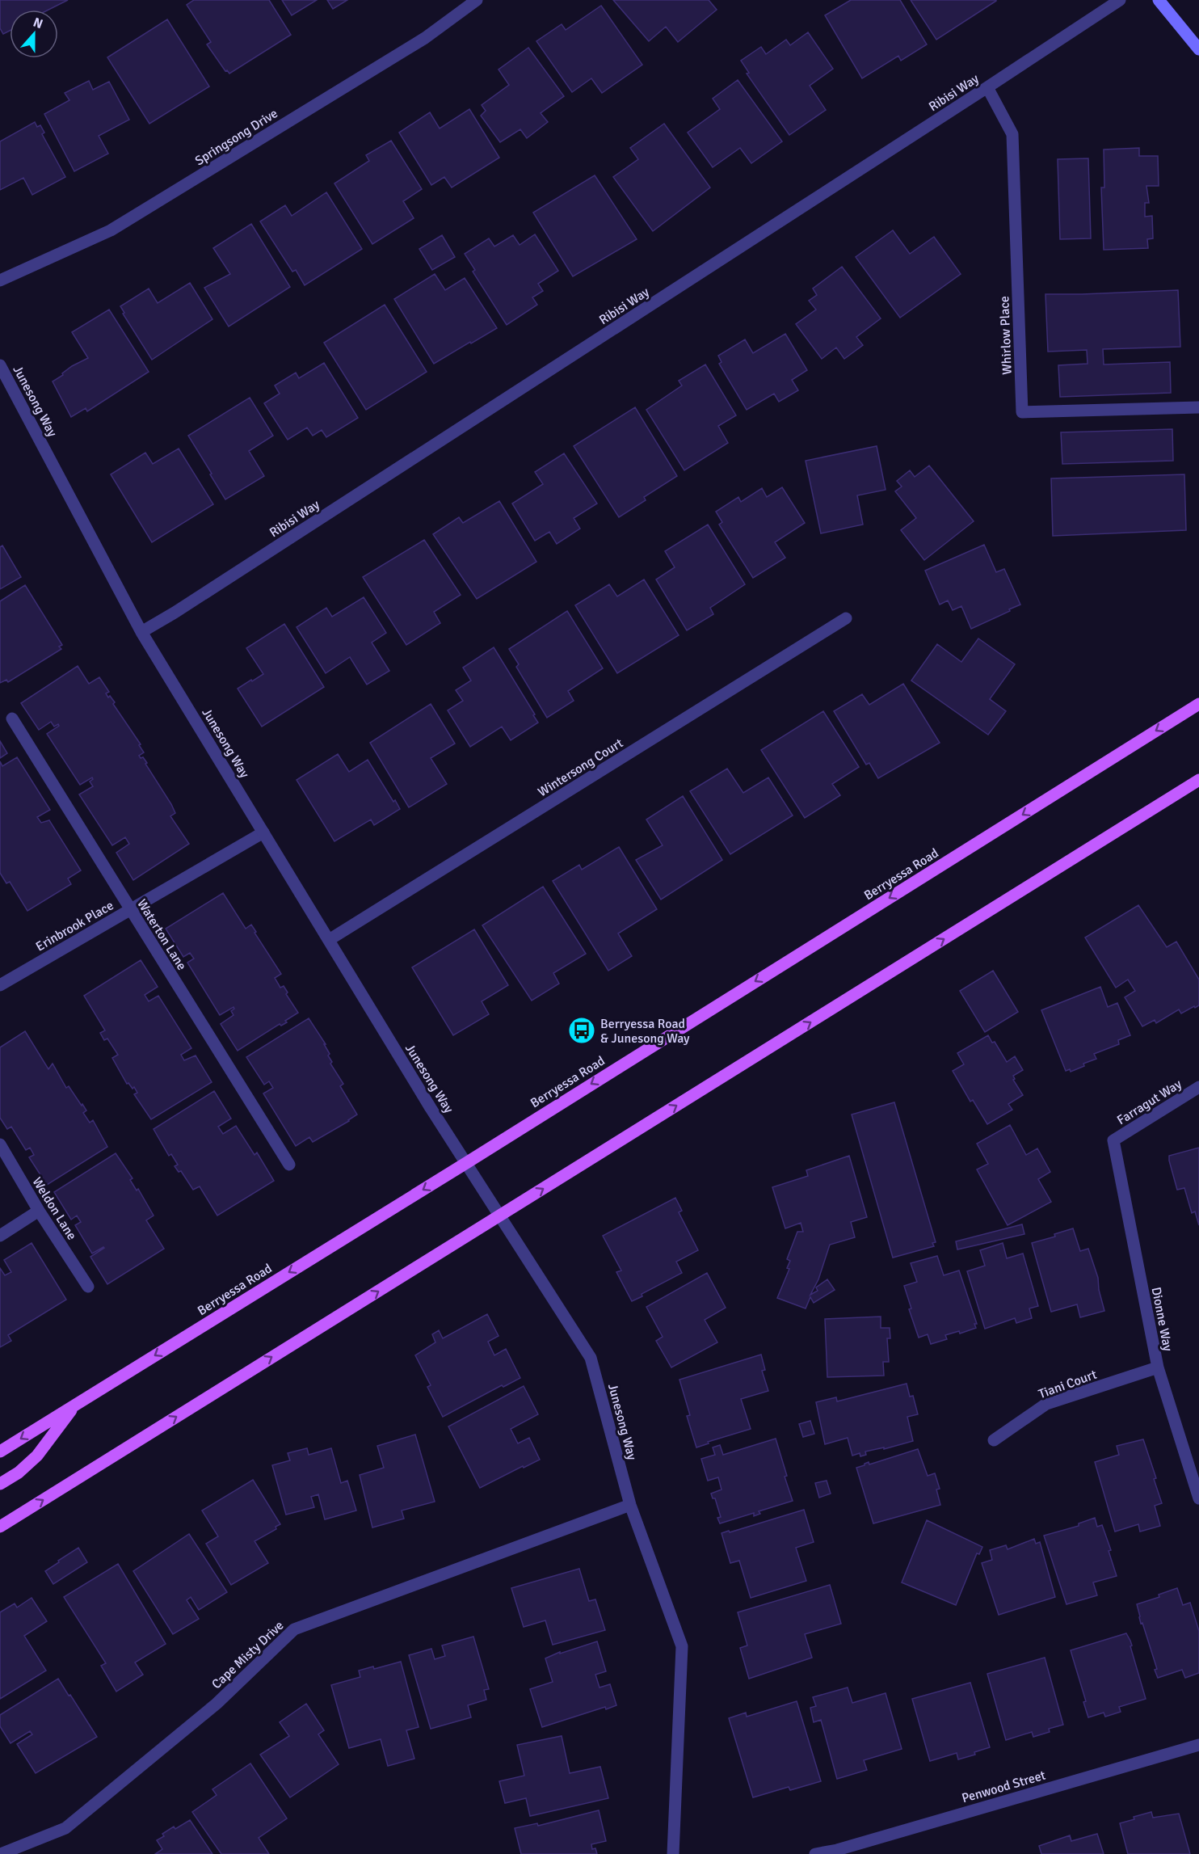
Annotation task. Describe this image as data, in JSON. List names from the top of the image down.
{
  "streets": {
    "main road": ["Berryessa Road"],
    "street": [
      "Ribisi Way",
      "Springsong Drive",
      "Whirlow Place",
      "Junesong Way",
      "Wintersong Court",
      "Erinbrook Place",
      "Waterton Lane",
      "Farragut Way",
      "Weldon Lane",
      "Dionne Way",
      "Tiani Court",
      "Cape Misty Drive",
      "Penwood Street"
    ]
  },
  "crossings": [
    ["Ribisi Way", "Whirlow Place"],
    ["Ribisi Way", "Junesong Way"],
    ["Junesong Way", "Wintersong Court"],
    ["Junesong Way", "Berryessa Road"],
    ["Junesong Way", "Erinbrook Place"],
    ["Junesong Way", "Cape Misty Drive"],
    ["Erinbrook Place", "Waterton Lane"],
    ["Farragut Way", "Dionne Way"],
    ["Dionne Way", "Tiani Court"]
  ],
  "places": {
    "bus stop": ["Berryessa Road & Junesong Way"]
  },
  "north": "top"
}
